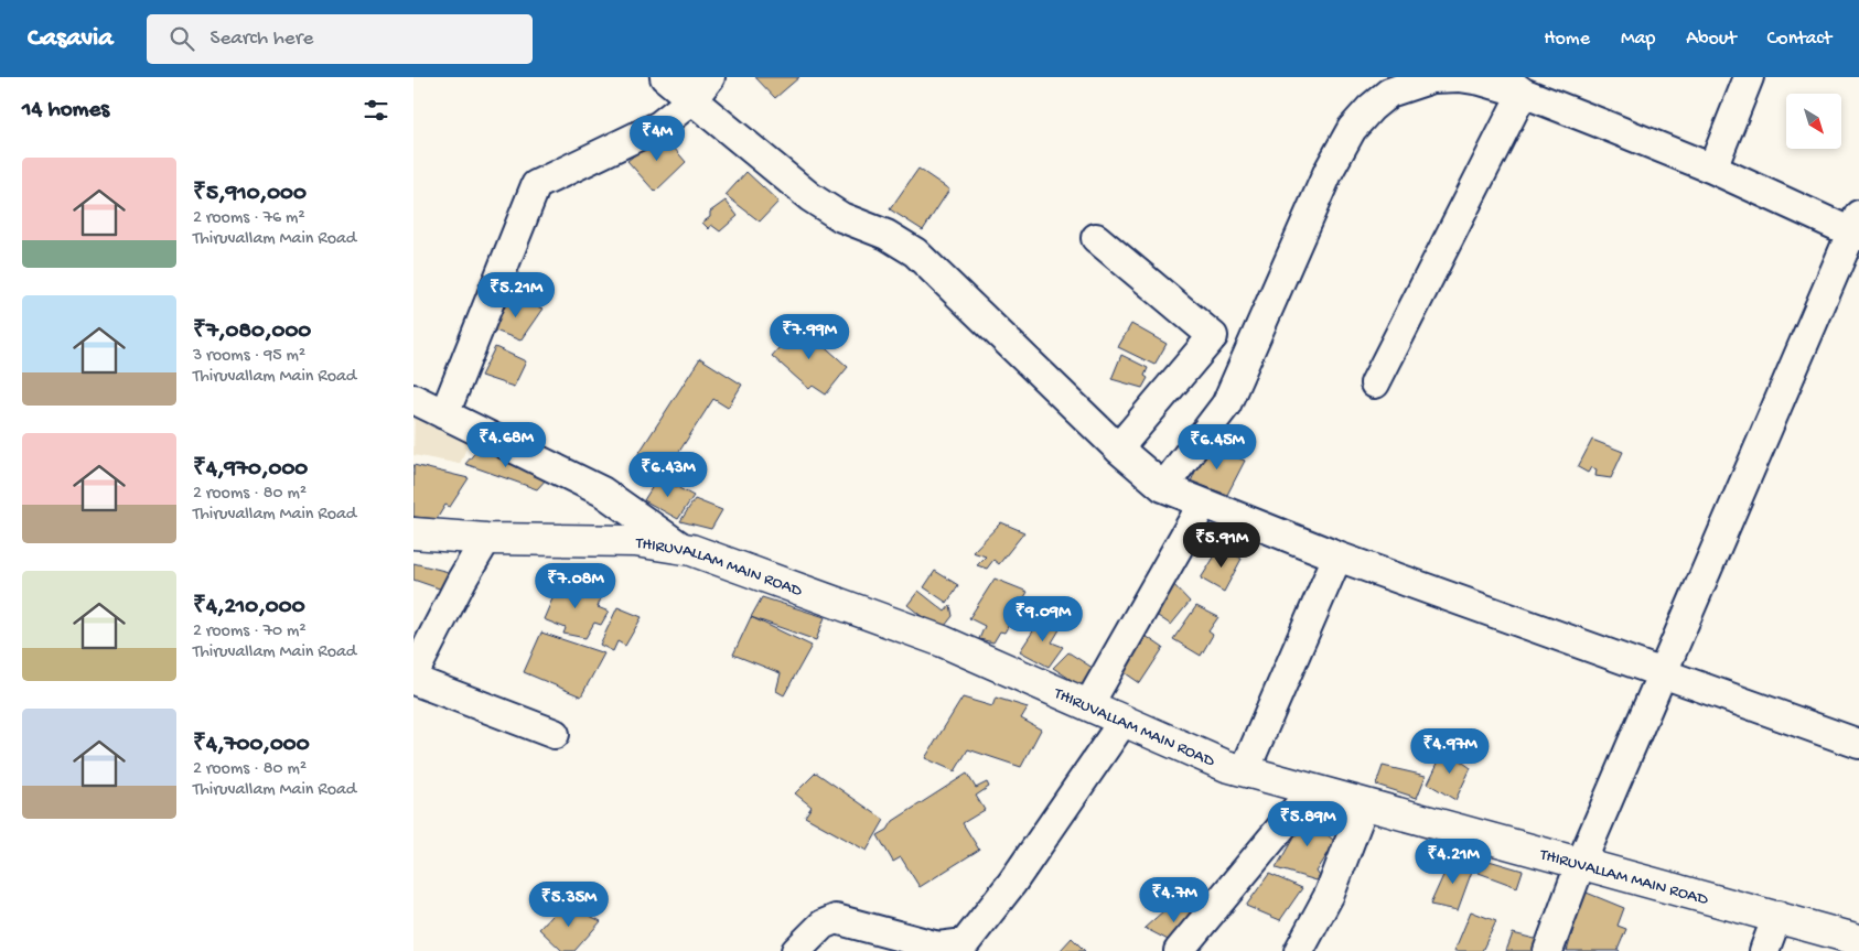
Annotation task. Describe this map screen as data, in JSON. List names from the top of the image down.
{
  "streets": {
    "main road": ["THIRUVALLAM MAIN ROAD"]
  },
  "north": "bottom right",
  "page": {
    "header": "Casavia",
    "search": "Search here",
    "nav": [
      "Home",
      "Map",
      "About",
      "Contact"
    ],
    "heading": "14 homes",
    "price": [
      "₹4M",
      "₹5.21M",
      "₹7.99M",
      "₹4.68M",
      "₹6.45M",
      "₹6.43M",
      "₹5.91M",
      "₹7.08M",
      "₹9.09M",
      "₹4.97M",
      "₹5.89M",
      "₹4.21M",
      "₹4.7M",
      "₹5.35M"
    ],
    "list": [
      {
        "name": "₹5,910,000",
        "note": "2 rooms · 76 m² · Thiruvallam Main Road"
      },
      {
        "name": "₹7,080,000",
        "note": "3 rooms · 95 m² · Thiruvallam Main Road"
      },
      {
        "name": "₹4,970,000",
        "note": "2 rooms · 80 m² · Thiruvallam Main Road"
      },
      {
        "name": "₹4,210,000",
        "note": "2 rooms · 70 m² · Thiruvallam Main Road"
      },
      {
        "name": "₹4,700,000",
        "note": "2 rooms · 80 m² · Thiruvallam Main Road"
      }
    ]
  }
}
